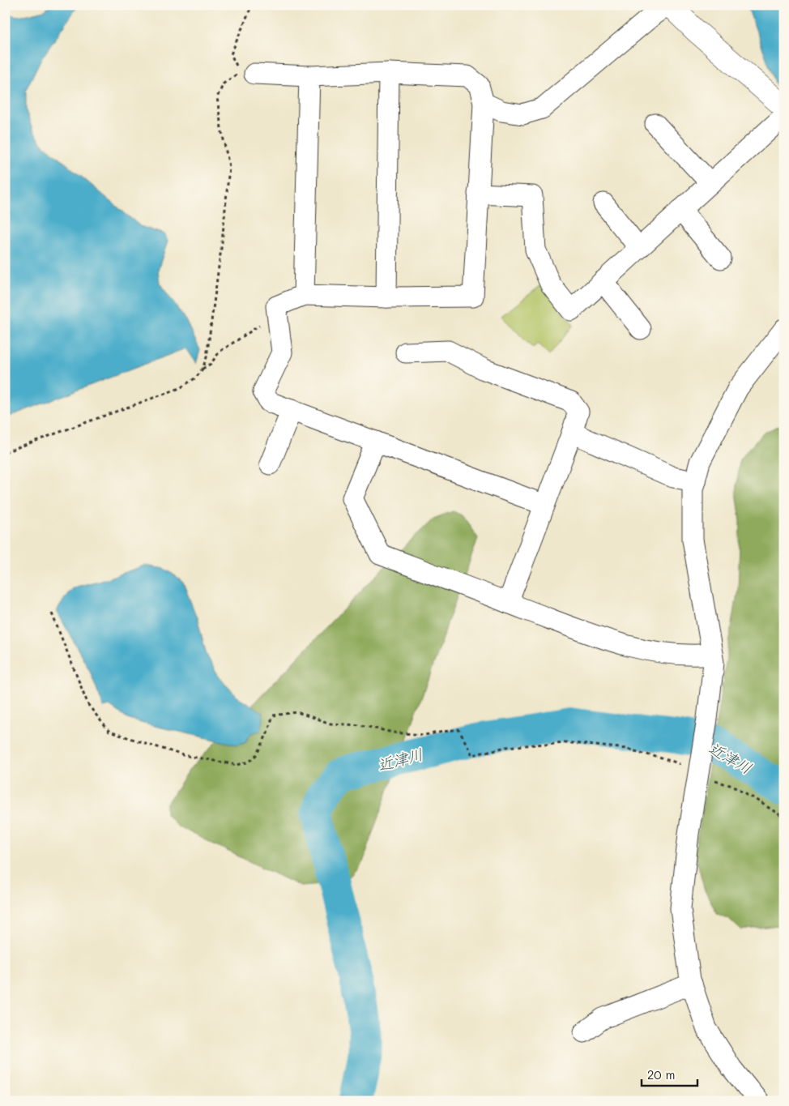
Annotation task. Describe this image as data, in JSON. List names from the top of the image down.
{
  "water": ["近津川"],
  "scale_bar": "20 m"
}
